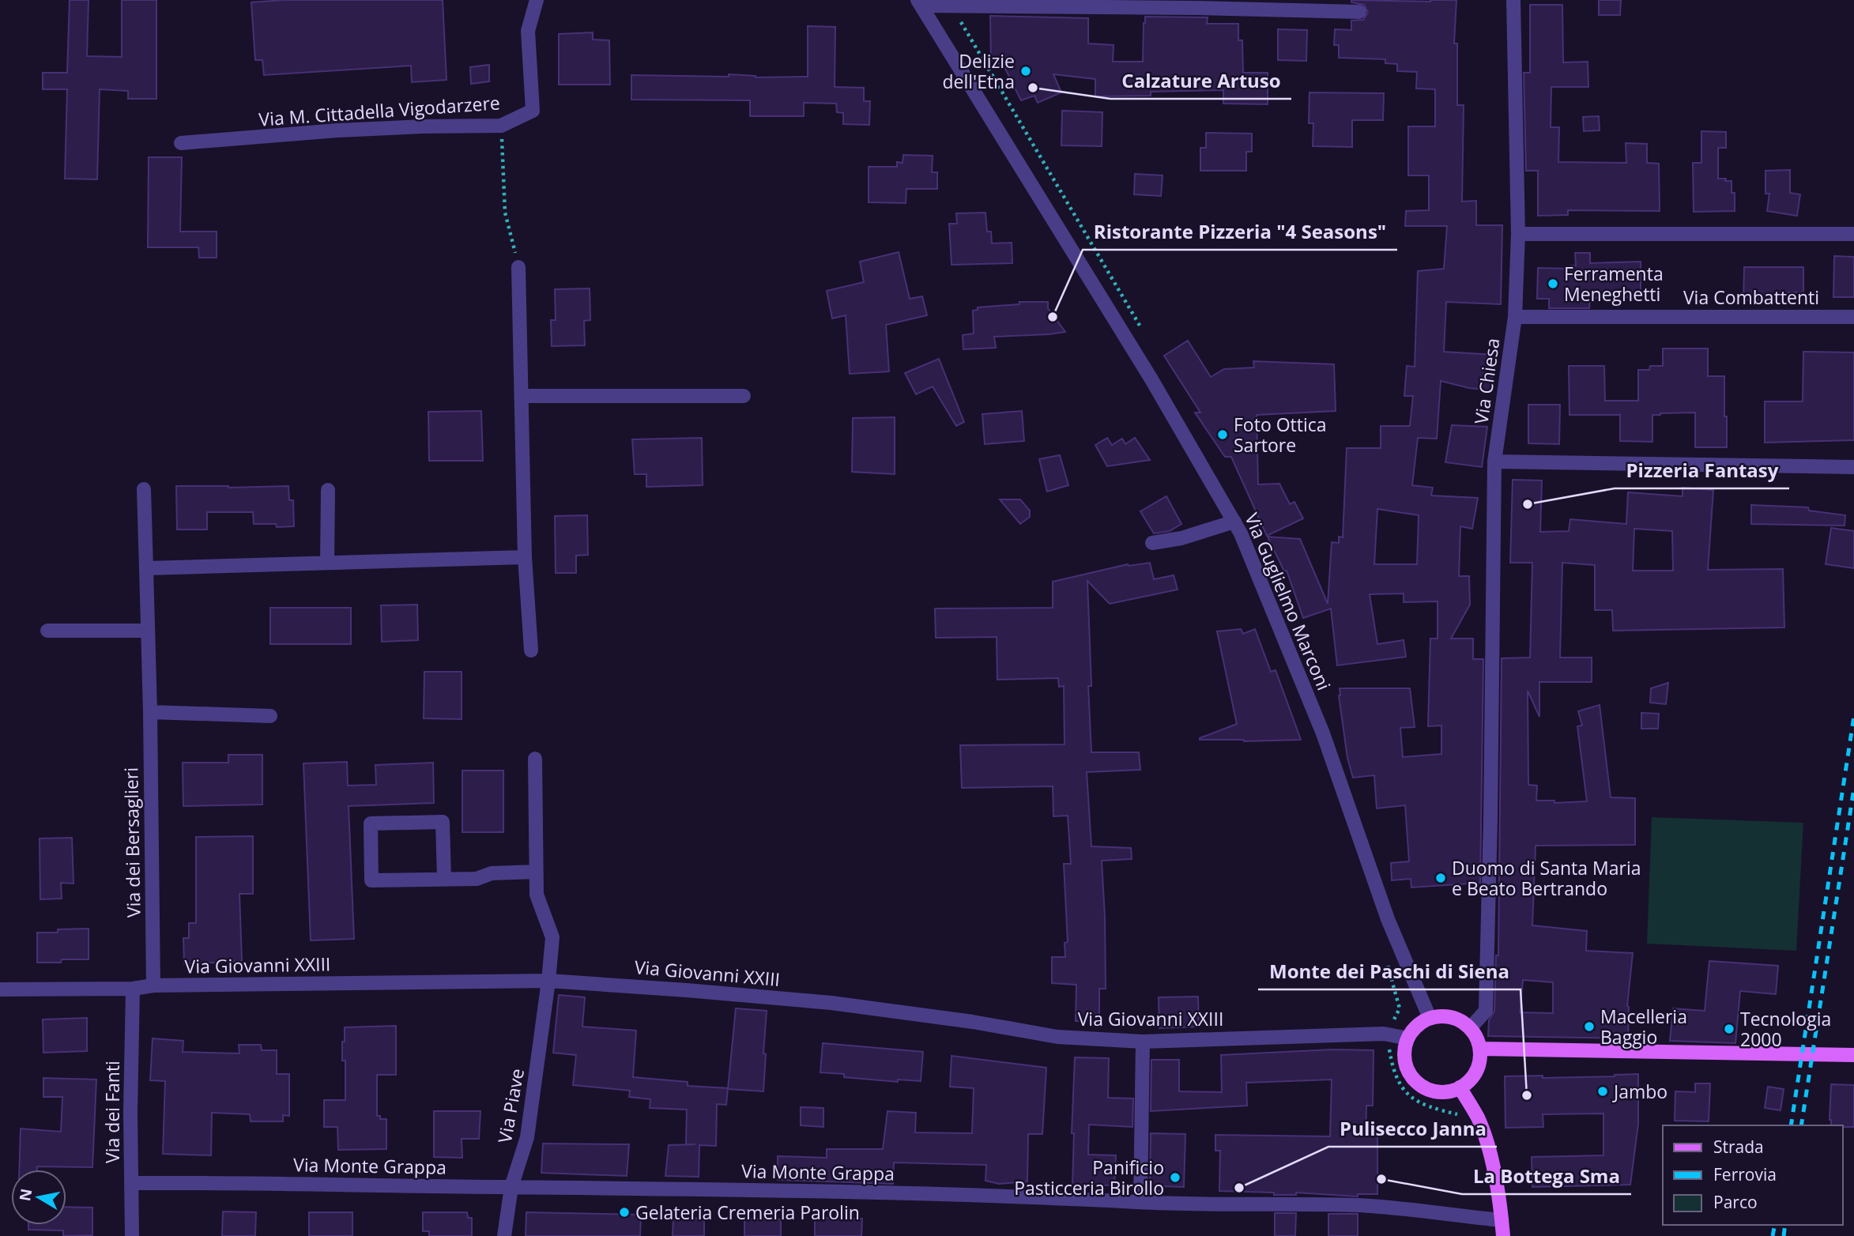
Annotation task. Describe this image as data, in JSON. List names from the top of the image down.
{
  "streets": {
    "street": [
      "Via M. Cittadella Vigodarzere",
      "Via Combattenti",
      "Via Chiesa",
      "Via Guglielmo Marconi",
      "Via dei Bersaglieri",
      "Via Giovanni XXIII",
      "Via Piave",
      "Via dei Fanti",
      "Via Monte Grappa"
    ]
  },
  "crossings": [
    ["Via Combattenti", "Via Chiesa"],
    ["Via Chiesa", "Via Guglielmo Marconi"],
    ["Via Chiesa", "Via Giovanni XXIII"],
    ["Via Guglielmo Marconi", "Via Giovanni XXIII"],
    ["Via dei Bersaglieri", "Via Giovanni XXIII"],
    ["Via Giovanni XXIII", "Via Piave"],
    ["Via Giovanni XXIII", "Via dei Fanti"],
    ["Via Piave", "Via Monte Grappa"],
    ["Via dei Fanti", "Via Monte Grappa"]
  ],
  "places": [
    "Delizie dell'Etna",
    "Calzature Artuso",
    "Ferramenta Meneghetti",
    "Ristorante Pizzeria \"4 Seasons\"",
    "Foto Ottica Sartore",
    "Pizzeria Fantasy",
    "Duomo di Santa Maria e Beato Bertrando",
    "Macelleria Baggio",
    "Tecnologia 2000",
    "Jambo",
    "Monte dei Paschi di Siena",
    "Panificio Pasticceria Birollo",
    "La Bottega Sma",
    "Pulisecco Janna",
    "Gelateria Cremeria Parolin"
  ],
  "legend": ["Strada", "Ferrovia", "Parco"],
  "north": "left"
}
